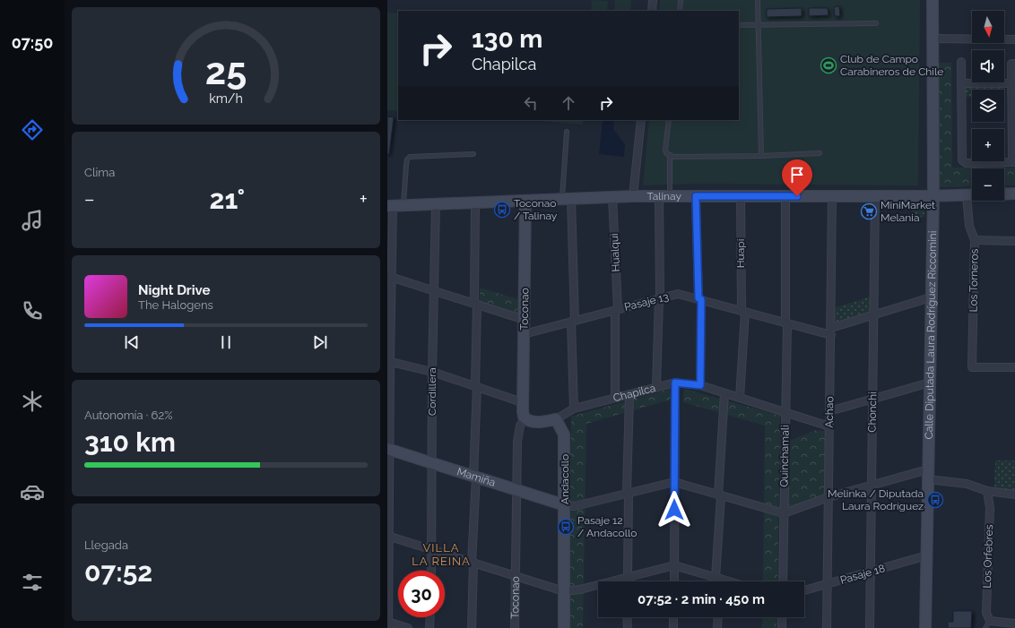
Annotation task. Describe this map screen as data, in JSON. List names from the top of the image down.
{
  "streets": {
    "street": [
      "Talinay",
      "Hualqui",
      "Huapi",
      "Los Torneros",
      "Pasaje 13",
      "Toconao",
      "Calle Diputada Laura Rodríguez Riccomini",
      "Cordillera",
      "Chapilca",
      "Achao",
      "Chonchi",
      "Quinchamali",
      "Mamiña",
      "Andacollo",
      "Los Orfebres",
      "Pasaje 18"
    ]
  },
  "crossings": [
    ["Talinay", "Hualqui"],
    ["Talinay", "Huapi"],
    ["Talinay", "Los Torneros"],
    ["Talinay", "Toconao"],
    ["Talinay", "Calle Diputada Laura Rodríguez Riccomini"],
    ["Talinay", "Cordillera"],
    ["Talinay", "Achao"],
    ["Talinay", "Chonchi"],
    ["Talinay", "Quinchamali"],
    ["Hualqui", "Pasaje 13"],
    ["Hualqui", "Chapilca"],
    ["Huapi", "Pasaje 13"],
    ["Huapi", "Chapilca"],
    ["Pasaje 13", "Toconao"],
    ["Pasaje 13", "Achao"],
    ["Pasaje 13", "Quinchamali"],
    ["Toconao", "Chapilca"],
    ["Toconao", "Mamiña"],
    ["Calle Diputada Laura Rodríguez Riccomini", "Pasaje 18"],
    ["Cordillera", "Mamiña"],
    ["Chapilca", "Achao"],
    ["Chapilca", "Quinchamali"],
    ["Chapilca", "Andacollo"],
    ["Achao", "Pasaje 18"],
    ["Chonchi", "Pasaje 18"],
    ["Mamiña", "Andacollo"]
  ],
  "districts": ["VILLA LA REINA"],
  "places": {
    "sports": ["Club de Campo Carabineros de Chile"],
    "bus stop": ["Toconao / Talinay", "Melinka / Diputada Laura Rodríguez", "Pasaje 12 / Andacollo"],
    "supermarket": ["MiniMarket Melania"]
  },
  "north": "bottom",
  "page": {
    "tabs": "07:50",
    "map_buttons": ["+", "−"],
    "turn": ["130 m", "Chapilca"],
    "tile": [
      "Clima",
      ["Autonomía · 62%", "310 km"],
      ["Llegada", "07:52"]
    ],
    "heat": ["−", "21°", "+"],
    "song": ["Night Drive", "The Halogens"],
    "limit": "30",
    "trip": "07:52 · 2 min · 450 m",
    "gauge": ["25", "km/h"]
  }
}
